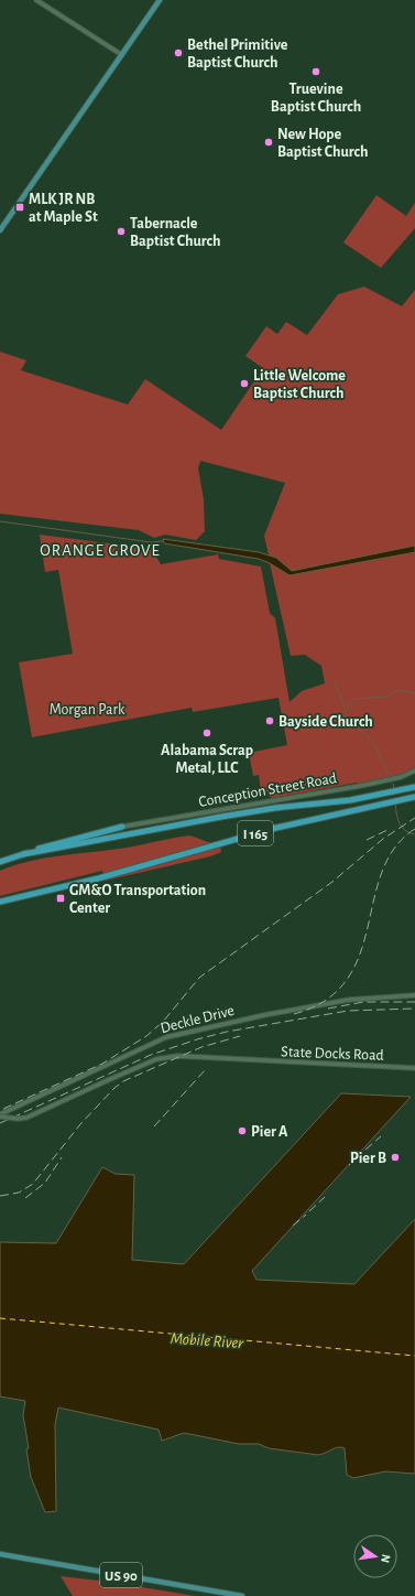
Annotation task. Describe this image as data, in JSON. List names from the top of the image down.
{
  "streets": {
    "highway": ["I 165"],
    "main road": ["US 90"],
    "street": ["Conception Street Road", "Deckle Drive", "State Docks Road"]
  },
  "crossings": [
    ["Deckle Drive", "State Docks Road"]
  ],
  "districts": ["ORANGE GROVE"],
  "water": ["Mobile River"],
  "parks": ["Morgan Park"],
  "places": {
    "other": [
      "Bethel Primitive Baptist Church",
      "Truevine Baptist Church",
      "New Hope Baptist Church",
      "Tabernacle Baptist Church",
      "Little Welcome Baptist Church",
      "Bayside Church",
      "Alabama Scrap Metal, LLC",
      "Pier A",
      "Pier B"
    ],
    "transit": ["MLK JR NB at Maple St", "GM&O Transportation Center"]
  },
  "north": "right"
}
